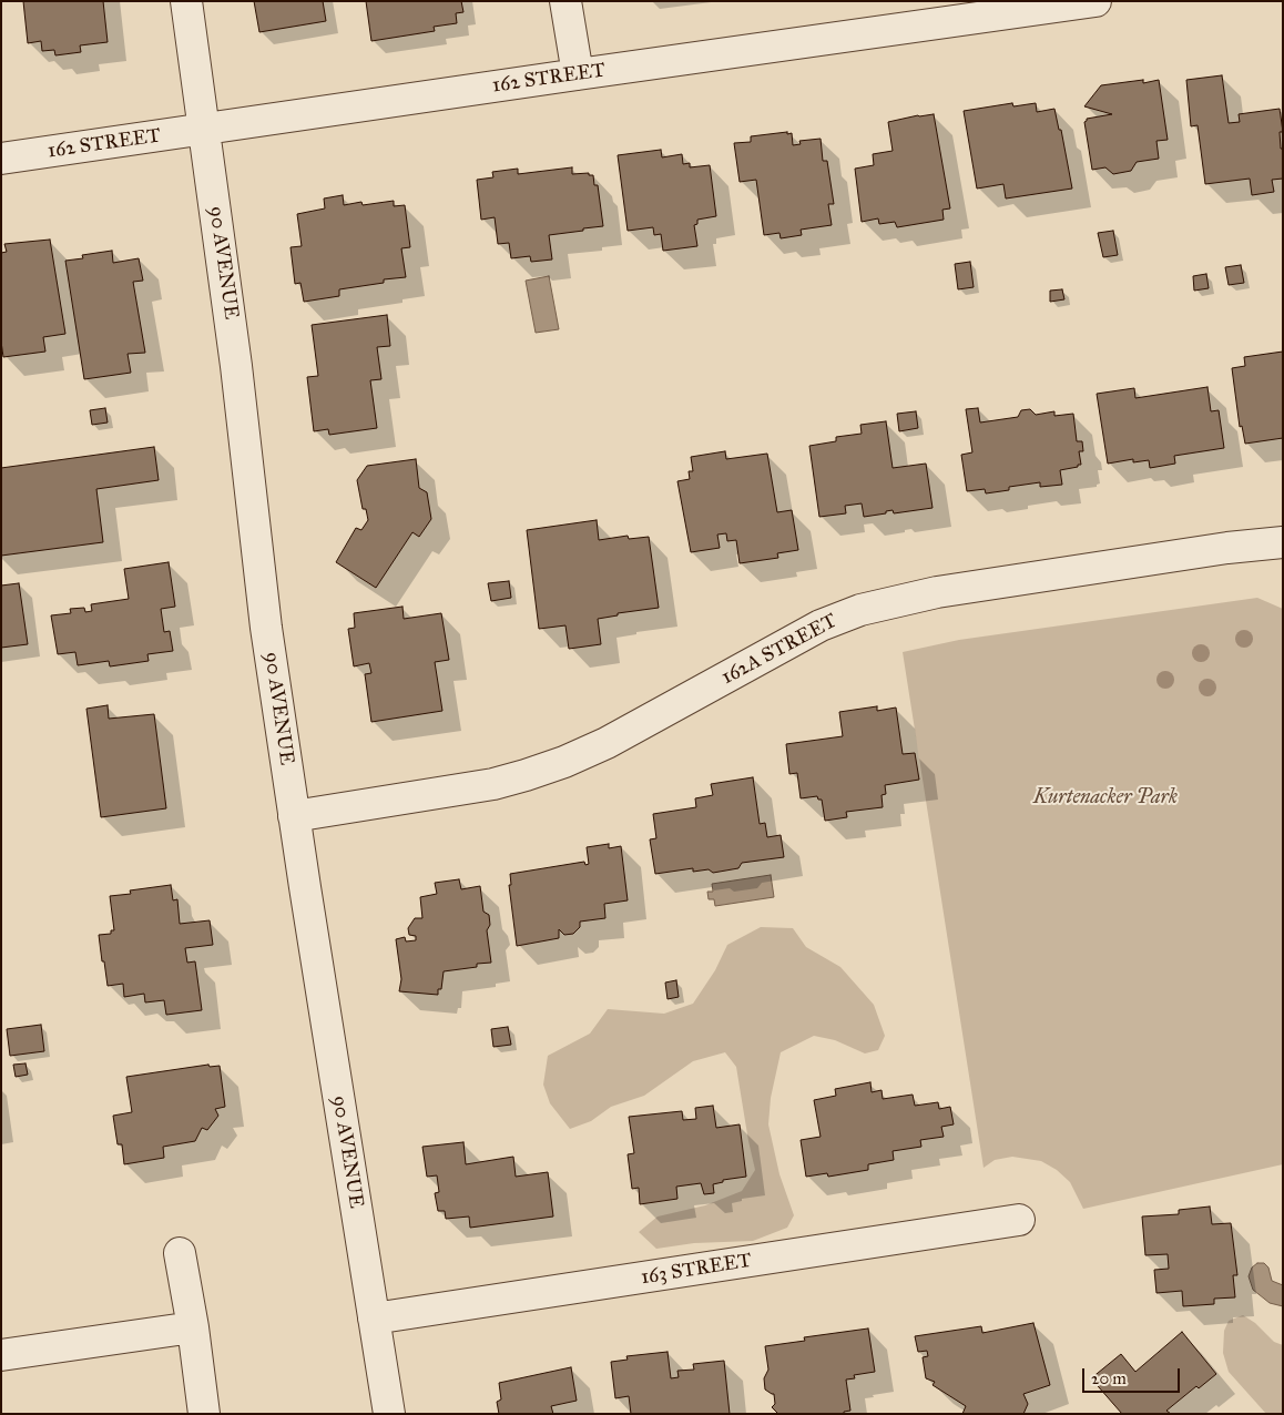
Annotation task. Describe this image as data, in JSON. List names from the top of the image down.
{
  "streets": {
    "street": [
      "162 STREET",
      "90 AVENUE",
      "162A STREET",
      "163 STREET"
    ]
  },
  "crossings": [
    ["162 STREET", "90 AVENUE"],
    ["90 AVENUE", "162A STREET"],
    ["90 AVENUE", "163 STREET"]
  ],
  "parks": ["Kurtenacker Park"],
  "scale_bar": "20 m"
}
